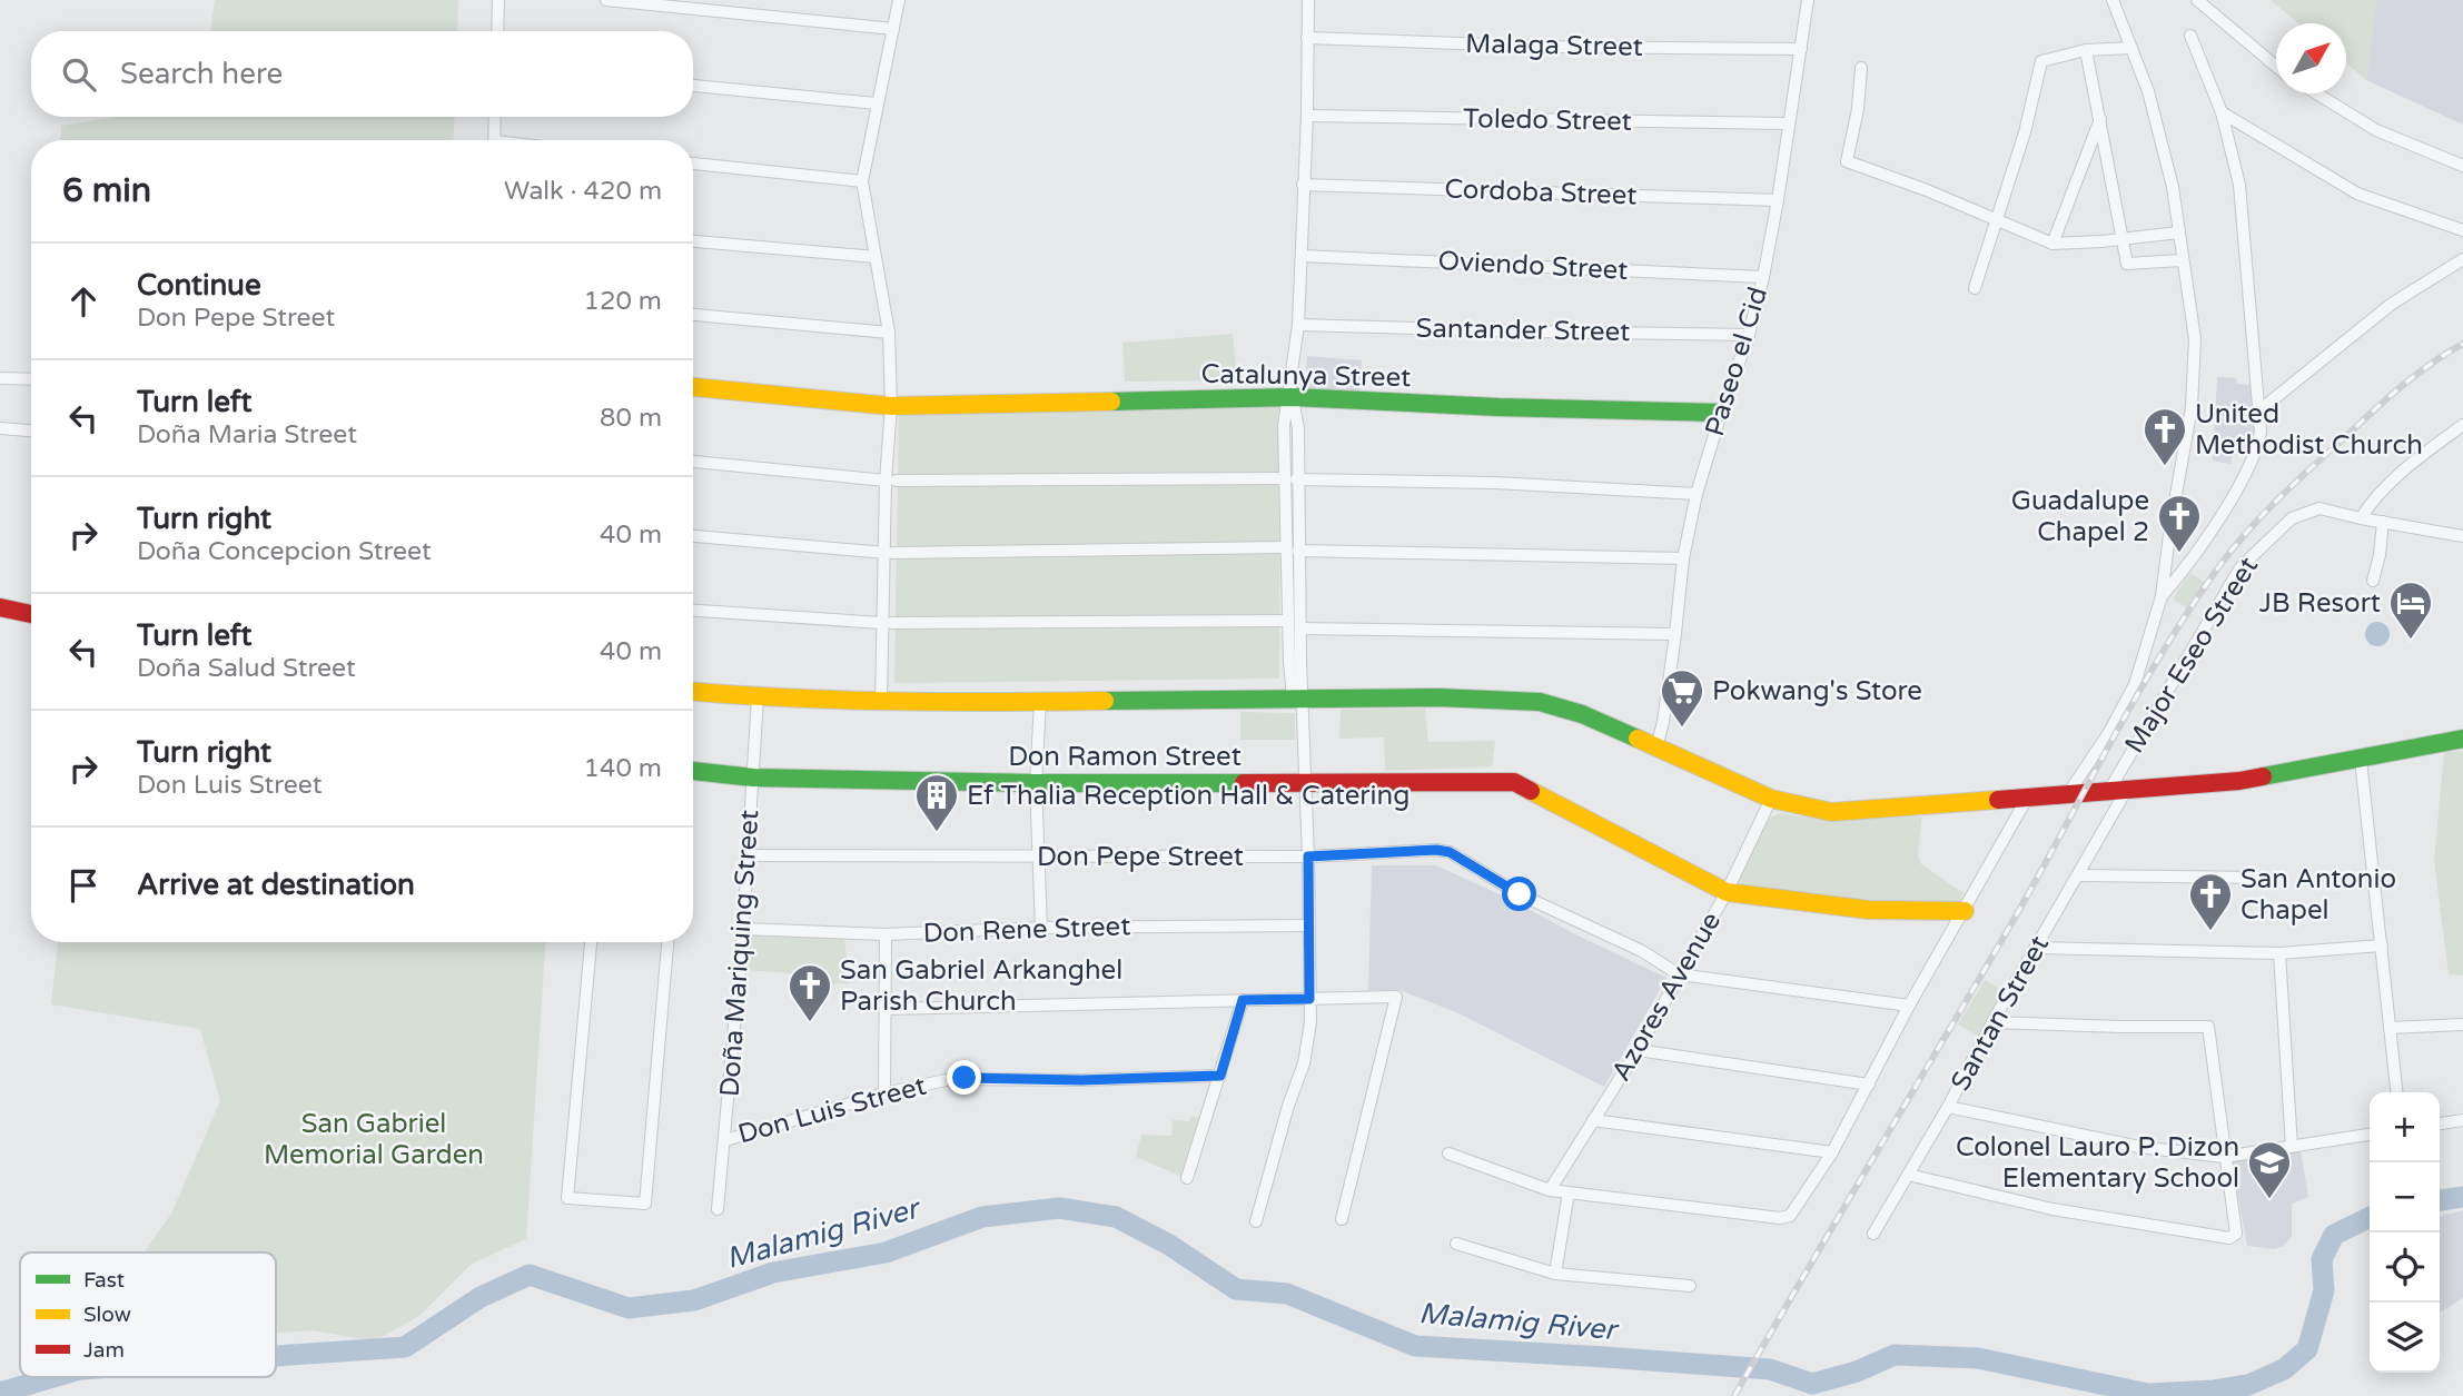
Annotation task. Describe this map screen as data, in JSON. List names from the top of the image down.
{
  "streets": {
    "street": [
      "Malaga Street",
      "Toledo Street",
      "Cordoba Street",
      "Oviendo Street",
      "Santander Street",
      "Paseo el Cid",
      "Catalunya Street",
      "Major Eseo Street",
      "Don Ramon Street",
      "Don Pepe Street",
      "Don Rene Street",
      "Doña Mariquing Street",
      "Azores Avenue",
      "Santan Street",
      "Don Luis Street"
    ]
  },
  "crossings": [
    ["Malaga Street", "Paseo el Cid"],
    ["Toledo Street", "Paseo el Cid"],
    ["Cordoba Street", "Paseo el Cid"],
    ["Oviendo Street", "Paseo el Cid"],
    ["Santander Street", "Paseo el Cid"],
    ["Paseo el Cid", "Catalunya Street"],
    ["Major Eseo Street", "Santan Street"],
    ["Don Ramon Street", "Doña Mariquing Street"],
    ["Don Ramon Street", "Azores Avenue"],
    ["Don Pepe Street", "Doña Mariquing Street"],
    ["Don Pepe Street", "Azores Avenue"],
    ["Don Rene Street", "Doña Mariquing Street"],
    ["Doña Mariquing Street", "Don Luis Street"]
  ],
  "water": ["Malamig River"],
  "parks": ["San Gabriel Memorial Garden"],
  "places": {
    "church": [
      "United Methodist Church",
      "Guadalupe Chapel 2",
      "San Antonio Chapel",
      "San Gabriel Arkanghel Parish Church"
    ],
    "hotel": ["JB Resort"],
    "supermarket": ["Pokwang's Store"],
    "building": ["Ef Thalia Reception Hall & Catering"],
    "school or university": ["Colonel Lauro P. Dizon Elementary School"]
  },
  "legend": ["Fast", "Slow", "Jam"],
  "north": "top right",
  "page": {
    "search": "Search here",
    "heading": ["6 min", "Walk · 420 m"],
    "list": [
      ["Continue", "Don Pepe Street", "120 m"],
      ["Turn left", "Doña Maria Street", "80 m"],
      ["Turn right", "Doña Concepcion Street", "40 m"],
      ["Turn left", "Doña Salud Street", "40 m"],
      ["Turn right", "Don Luis Street", "140 m"],
      "Arrive at destination"
    ],
    "map_buttons": ["+", "−"]
  }
}
